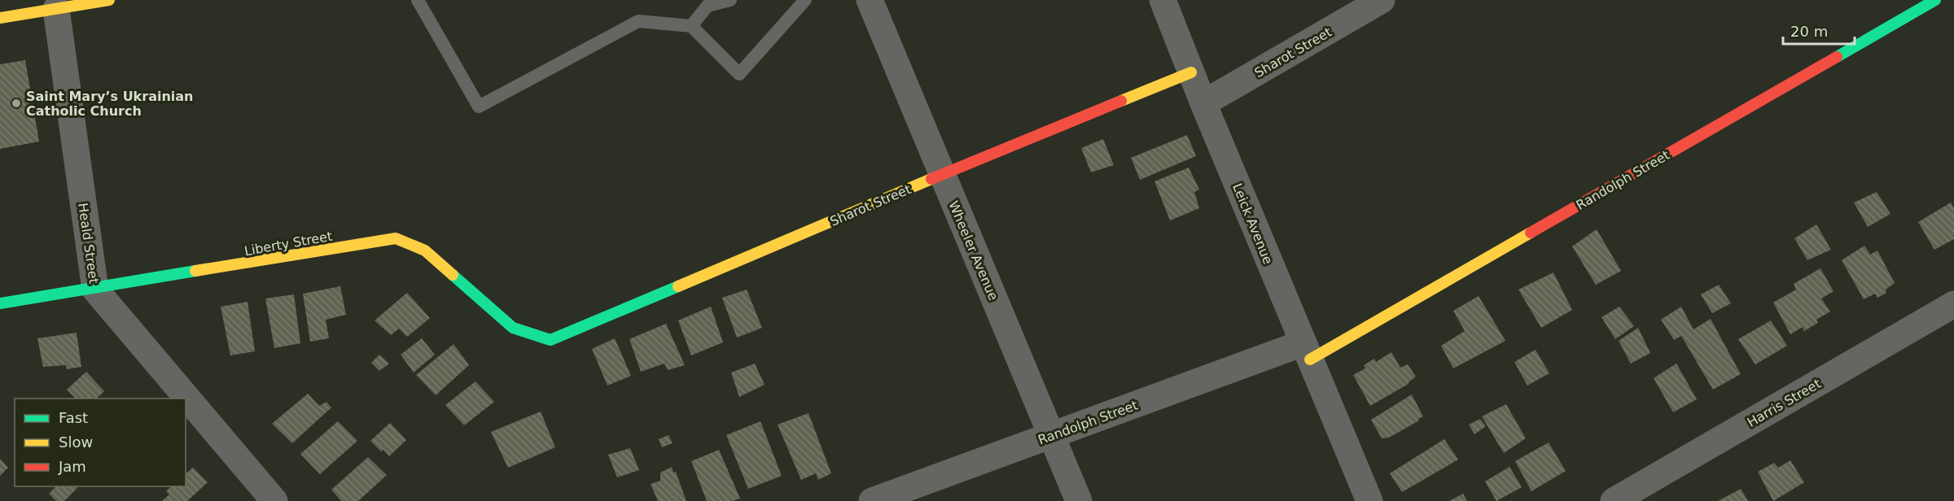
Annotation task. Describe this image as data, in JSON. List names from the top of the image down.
{
  "streets": {
    "street": [
      "Sharot Street",
      "Randolph Street",
      "Leick Avenue",
      "Heald Street",
      "Liberty Street",
      "Wheeler Avenue",
      "Harris Street"
    ]
  },
  "crossings": [
    ["Sharot Street", "Leick Avenue"],
    ["Sharot Street", "Liberty Street"],
    ["Sharot Street", "Wheeler Avenue"],
    ["Randolph Street", "Leick Avenue"],
    ["Randolph Street", "Wheeler Avenue"],
    ["Heald Street", "Liberty Street"]
  ],
  "places": ["Saint Mary’s Ukrainian Catholic Church"],
  "legend": ["Fast", "Slow", "Jam"],
  "scale_bar": "20 m"
}
